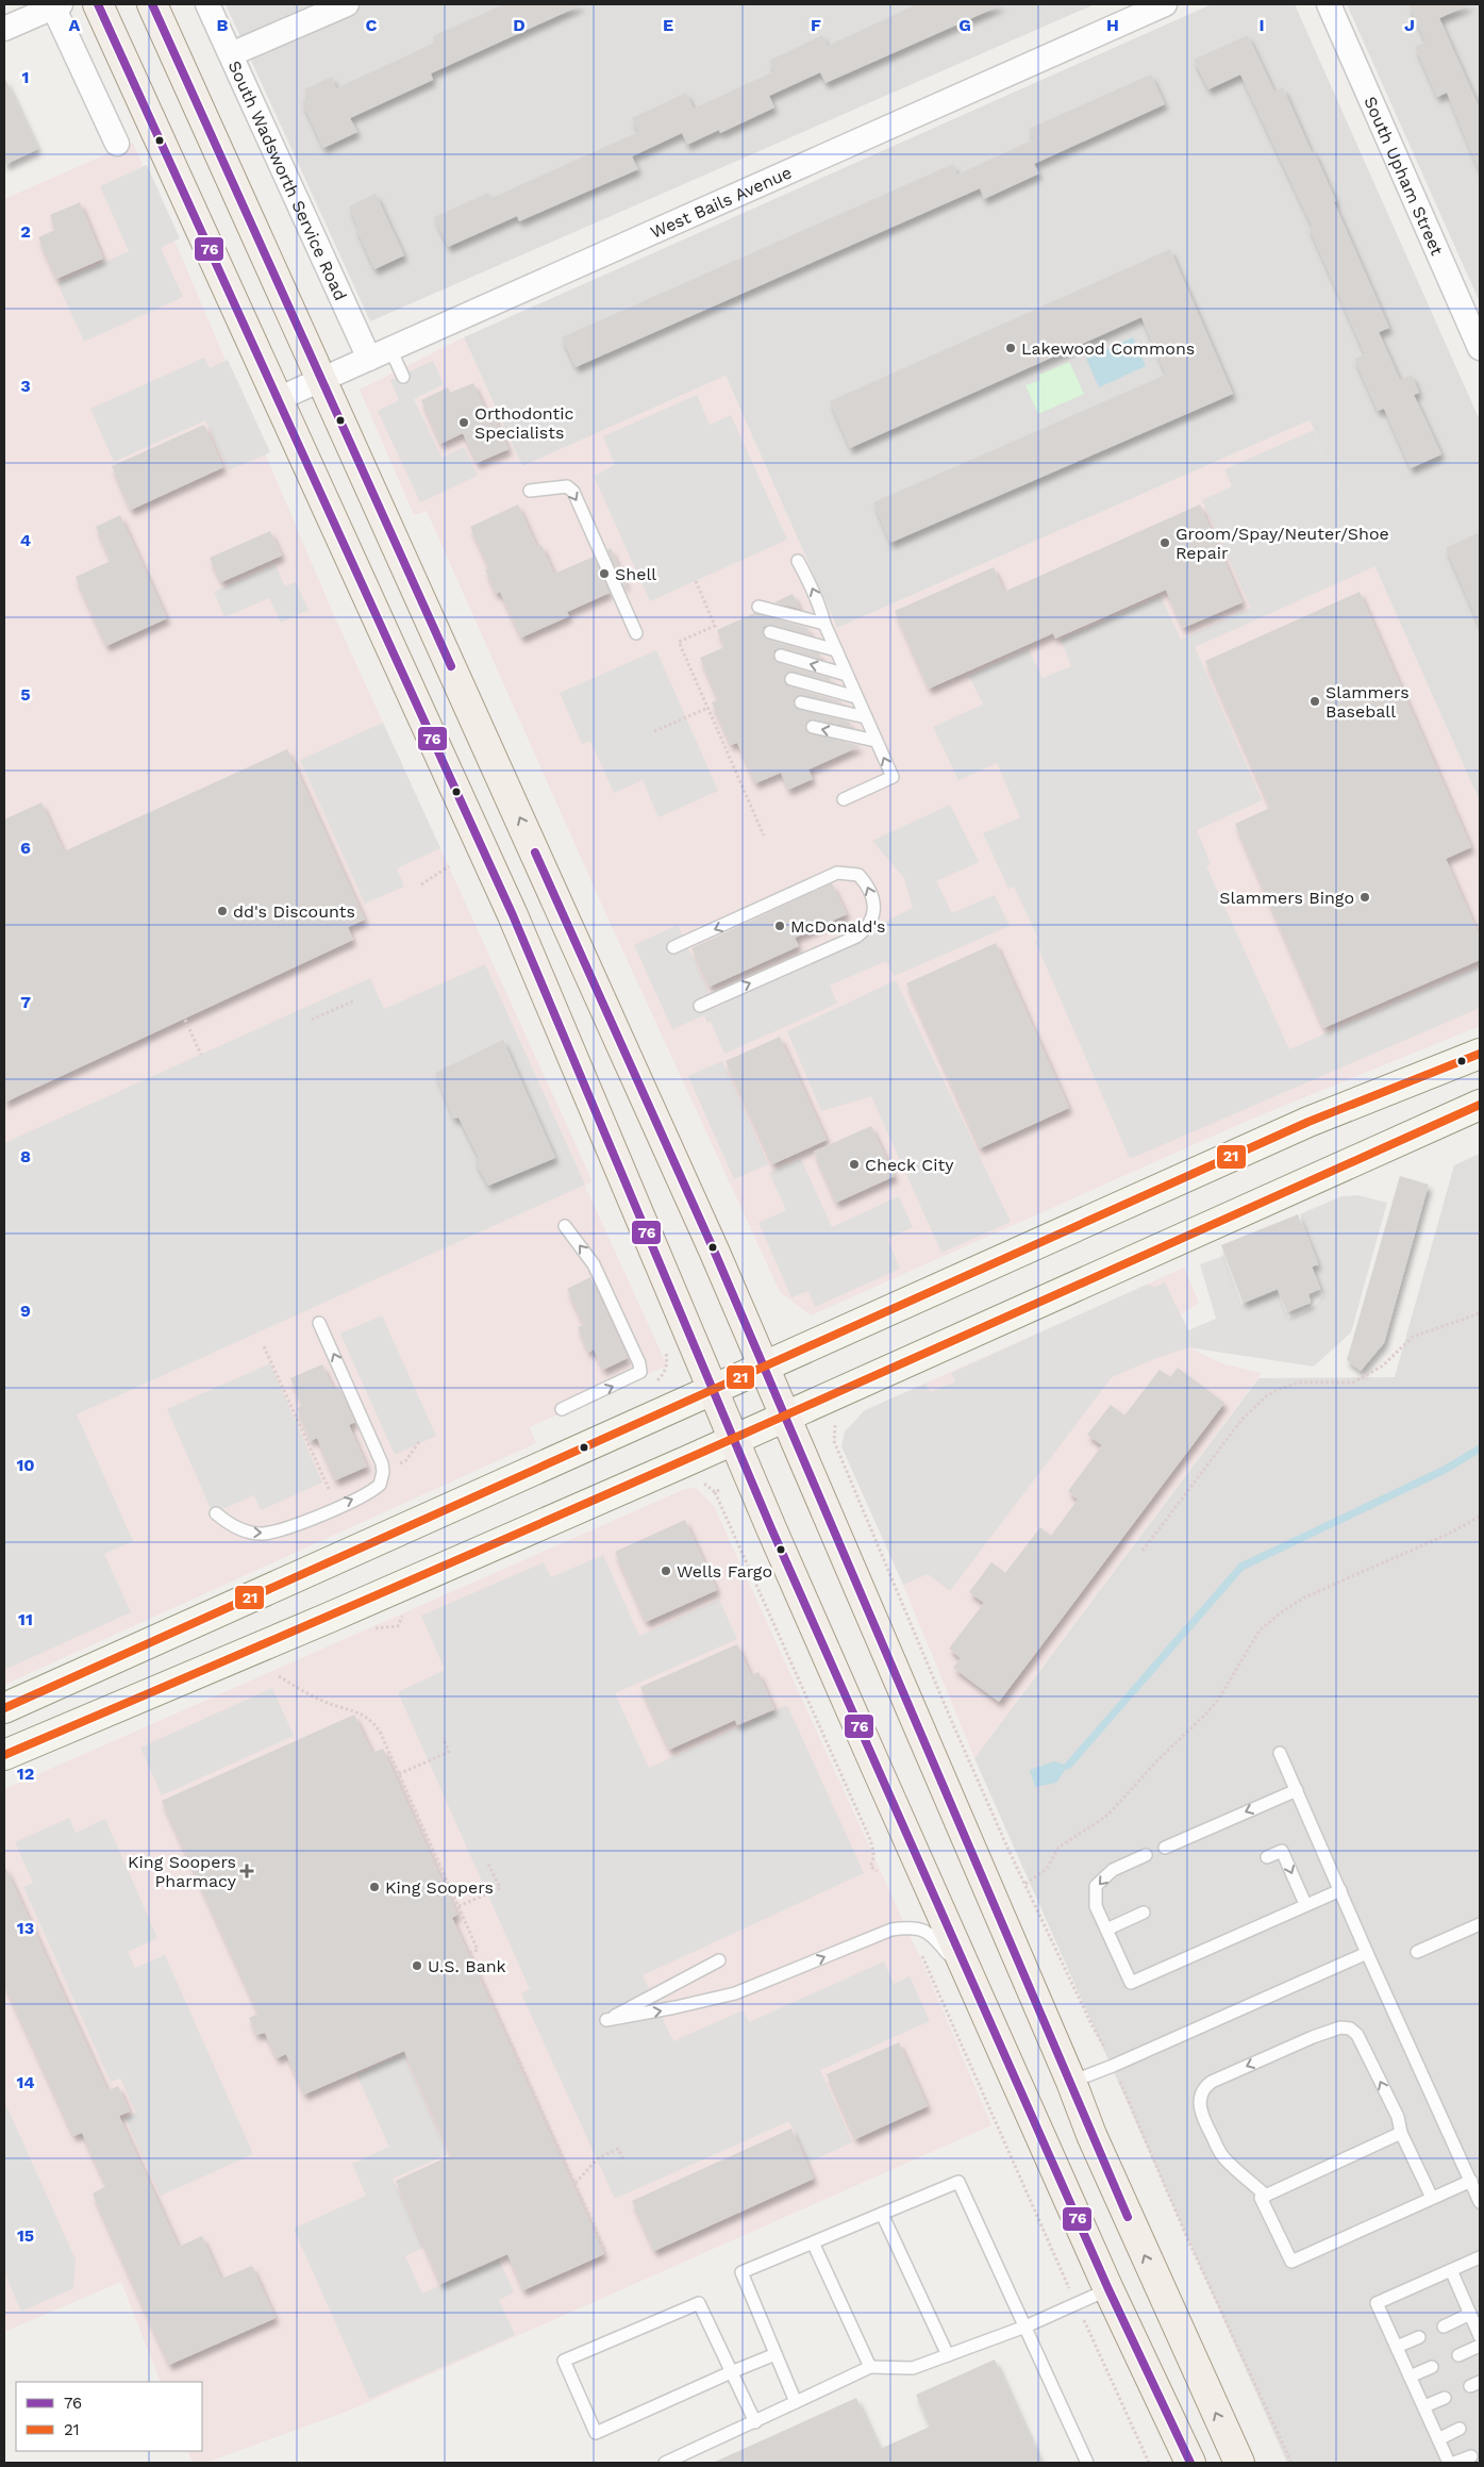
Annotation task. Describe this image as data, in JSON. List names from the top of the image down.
{
  "streets": {
    "street": ["South Upham Street", "South Wadsworth Service Road", "West Bails Avenue"]
  },
  "crossings": [
    ["South Wadsworth Service Road", "West Bails Avenue"]
  ],
  "places": {
    "other": [
      "Lakewood Commons",
      "Orthodontic Specialists",
      "Groom/Spay/Neuter/Shoe Repair",
      "Shell",
      "Slammers Baseball",
      "Slammers Bingo",
      "dd's Discounts",
      "McDonald's",
      "Check City",
      "Wells Fargo",
      "King Soopers",
      "U.S. Bank"
    ],
    "health": ["King Soopers Pharmacy"]
  },
  "lines": ["transit line 76", "transit line 21"],
  "legend": ["76", "21"],
  "grid": {
    "columns": [
      "A",
      "B",
      "C",
      "D",
      "E",
      "F",
      "G",
      "H",
      "I",
      "J"
    ],
    "rows": [
      "1",
      "2",
      "3",
      "4",
      "5",
      "6",
      "7",
      "8",
      "9",
      "10",
      "11",
      "12",
      "13",
      "14",
      "15"
    ]
  }
}
